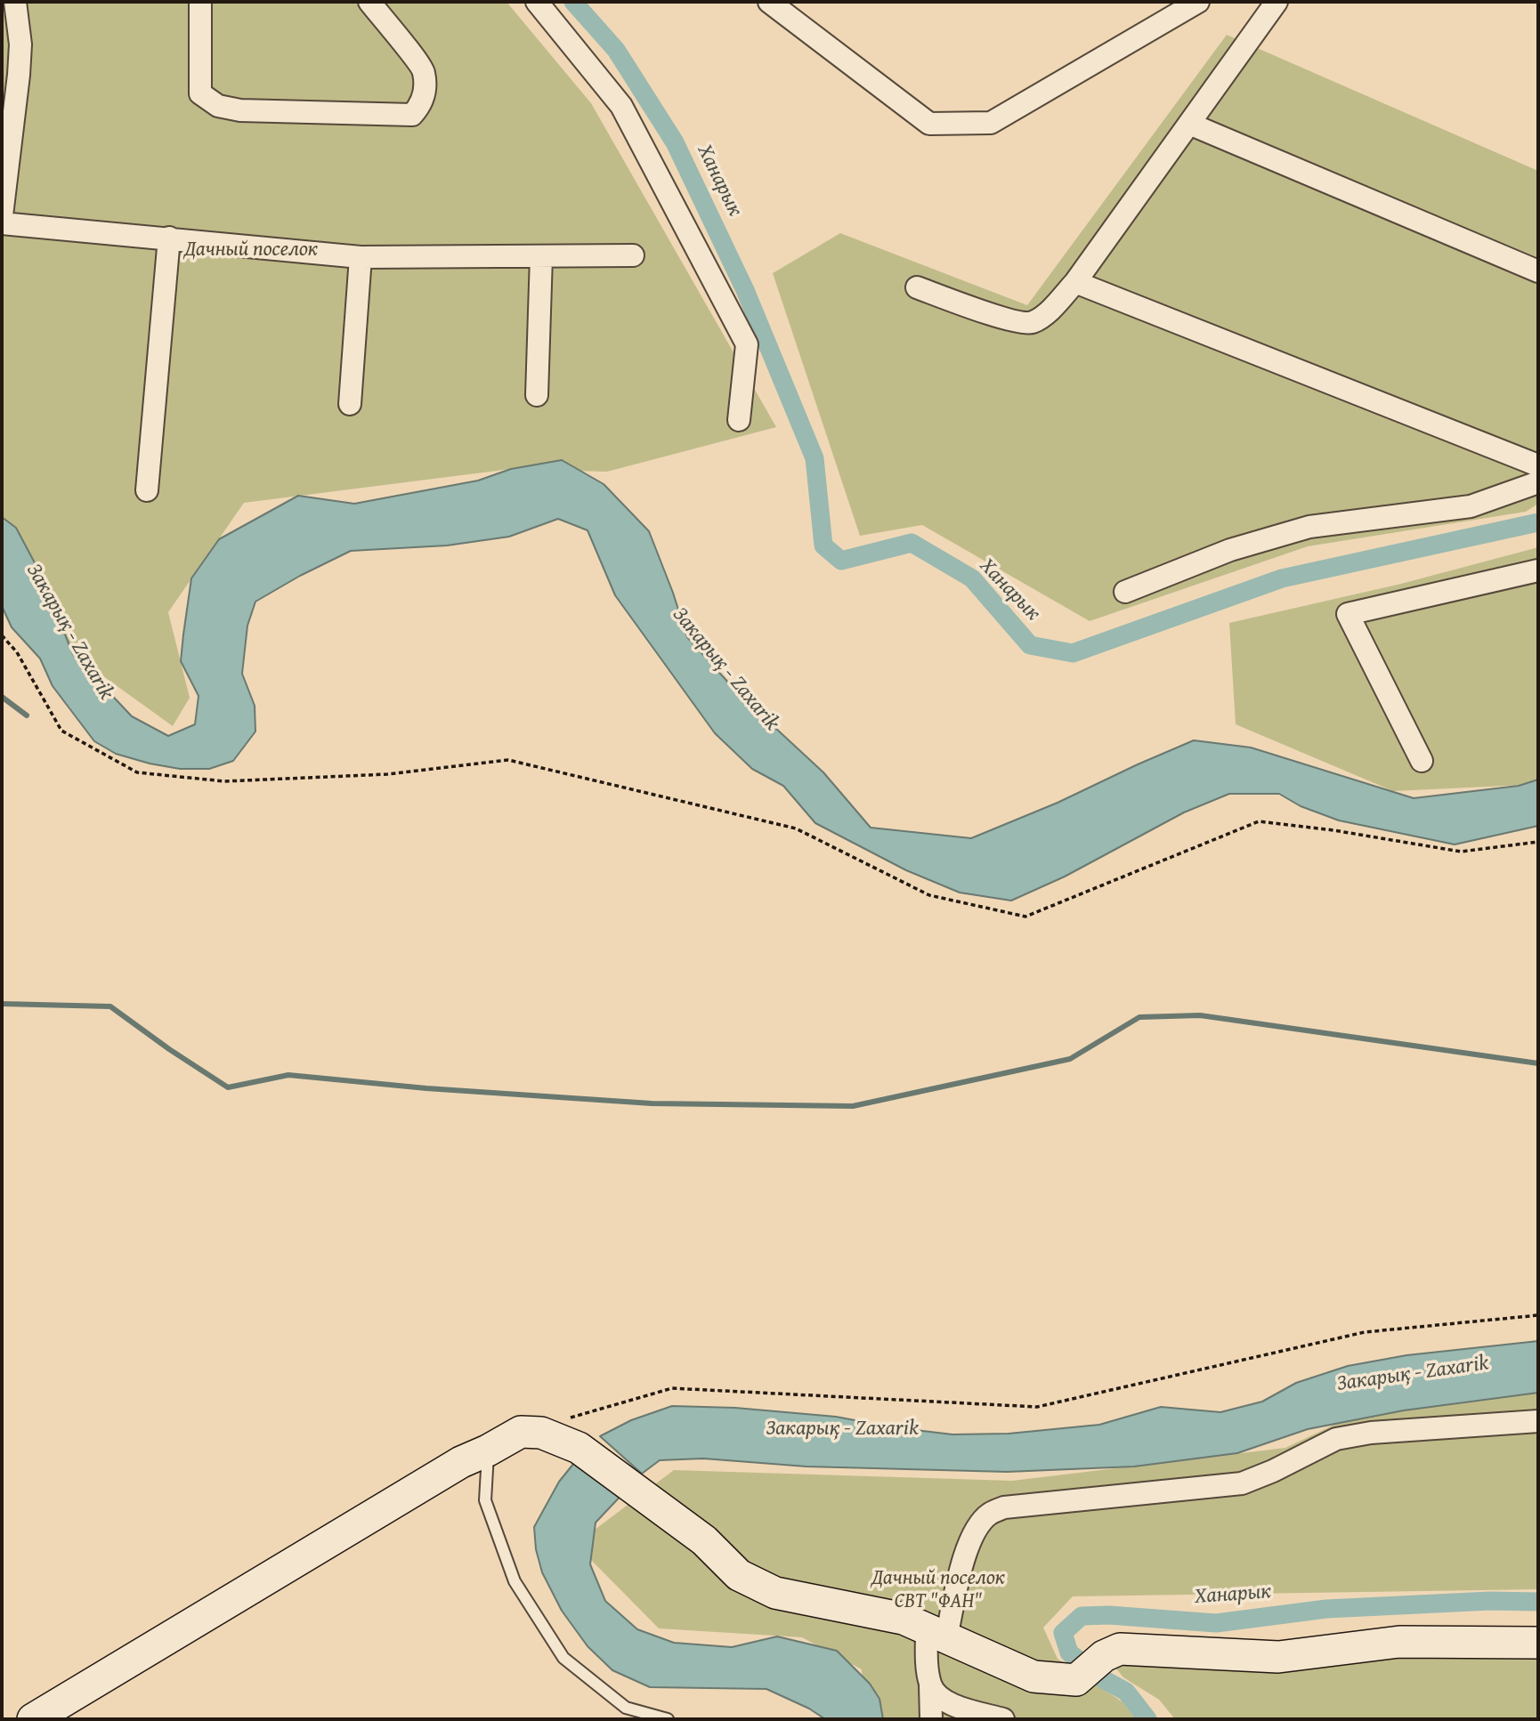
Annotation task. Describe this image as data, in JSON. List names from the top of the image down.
{
  "water": ["Ханарык", "Закарық - Zaxarik"],
  "parks": ["Дачный поселок", "Дачный поселок СВТ \"ФАН\""]
}
